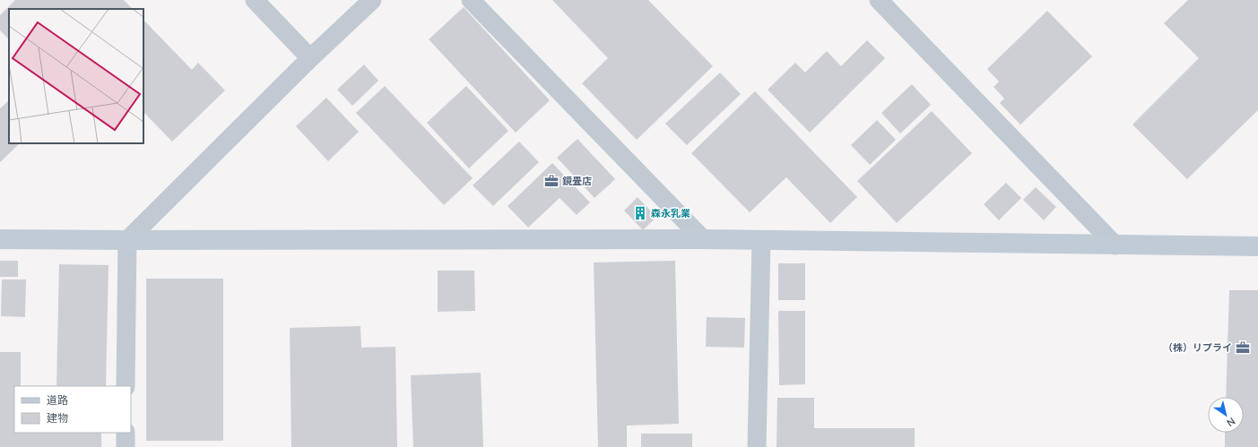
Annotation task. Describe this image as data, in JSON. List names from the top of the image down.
{
  "places": {
    "office": ["鏡畳店", "（株）リプライ"],
    "building": ["森永乳業"]
  },
  "legend": ["道路", "建物"],
  "north": "bottom right"
}
